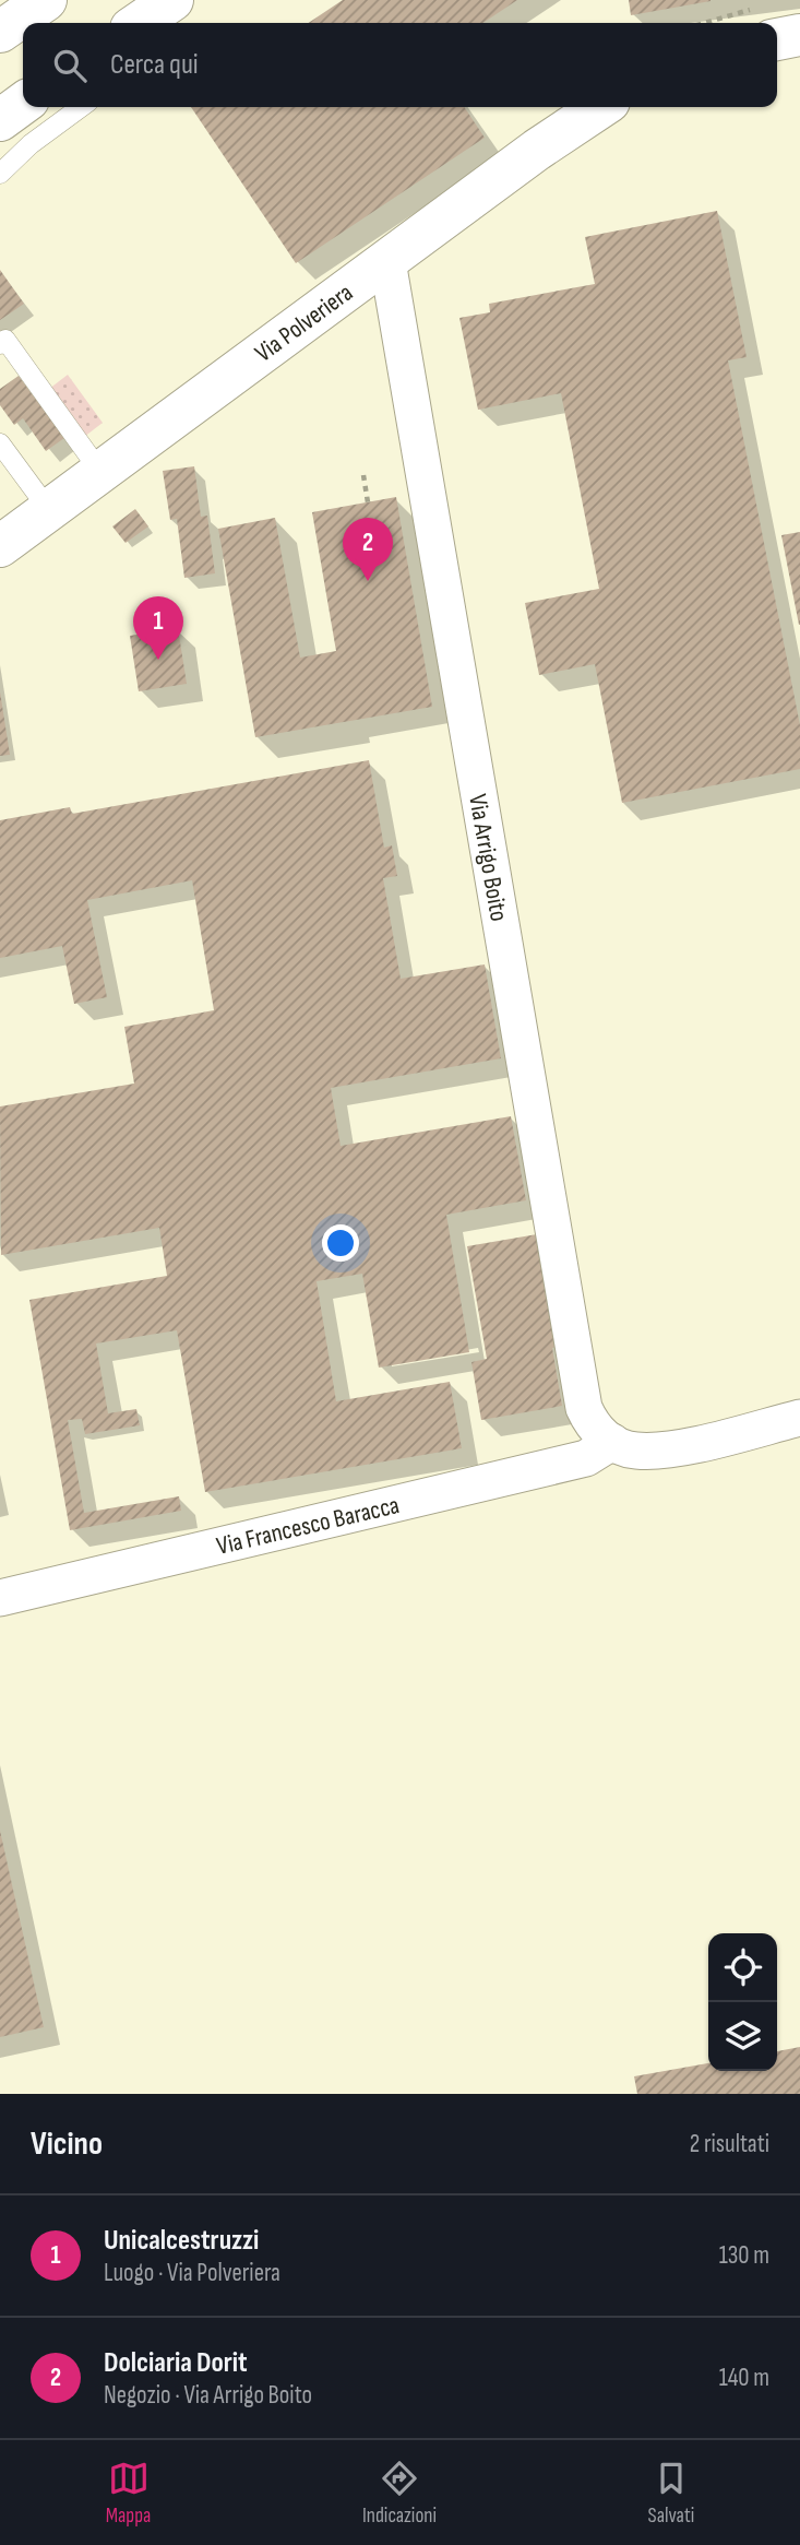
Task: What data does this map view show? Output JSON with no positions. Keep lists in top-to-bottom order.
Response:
{
  "streets": {
    "main road": ["Via Polveriera"],
    "street": ["Via Arrigo Boito", "Via Francesco Baracca"]
  },
  "crossings": [
    ["Via Polveriera", "Via Arrigo Boito"],
    ["Via Arrigo Boito", "Via Francesco Baracca"]
  ],
  "page": {
    "search": "Cerca qui",
    "pins": ["2", "1"],
    "heading": ["Vicino", "2 risultati"],
    "list": [
      {
        "mark": "1",
        "name": "Unicalcestruzzi",
        "note": "Luogo · Via Polveriera",
        "value": "130 m"
      },
      {
        "mark": "2",
        "name": "Dolciaria Dorit",
        "note": "Negozio · Via Arrigo Boito",
        "value": "140 m"
      }
    ],
    "nav": ["Mappa", "Indicazioni", "Salvati"]
  }
}
